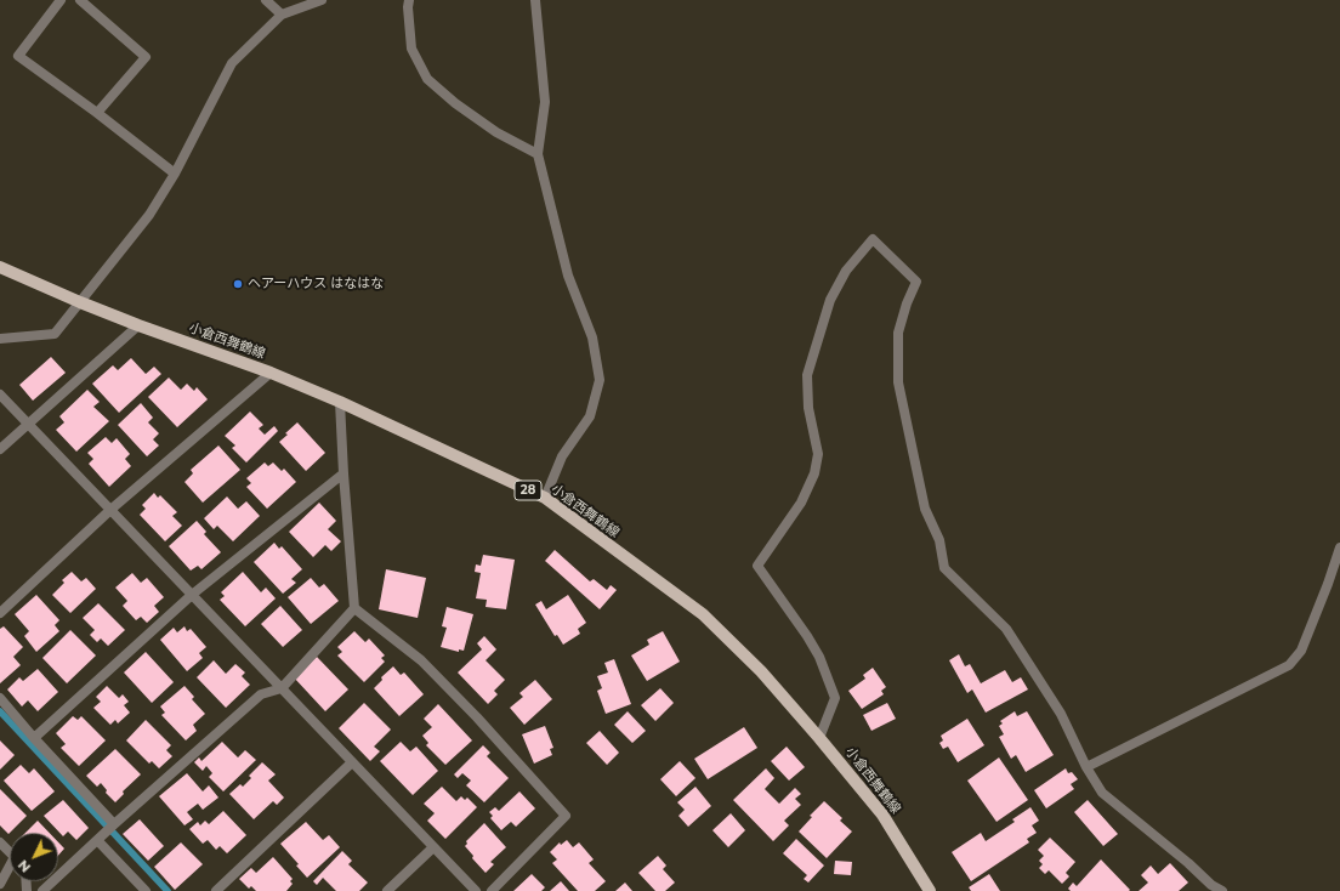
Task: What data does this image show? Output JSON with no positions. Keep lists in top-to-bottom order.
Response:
{
  "streets": {
    "main road": ["小倉西舞鶴線", "28"]
  },
  "places": ["ヘアーハウス はなはな"],
  "north": "bottom left"
}
